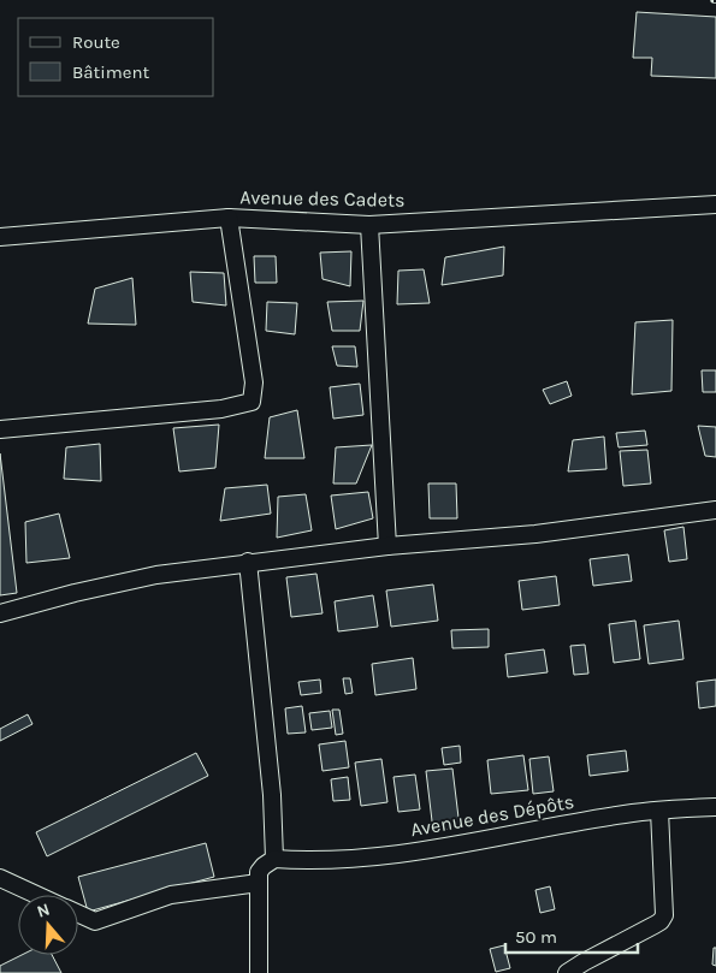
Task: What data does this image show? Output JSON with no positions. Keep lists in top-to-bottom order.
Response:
{
  "streets": {
    "street": ["Avenue des Cadets", "Avenue des Dépôts"]
  },
  "legend": ["Route", "Bâtiment"],
  "scale_bar": "50 m",
  "north": "top"
}
